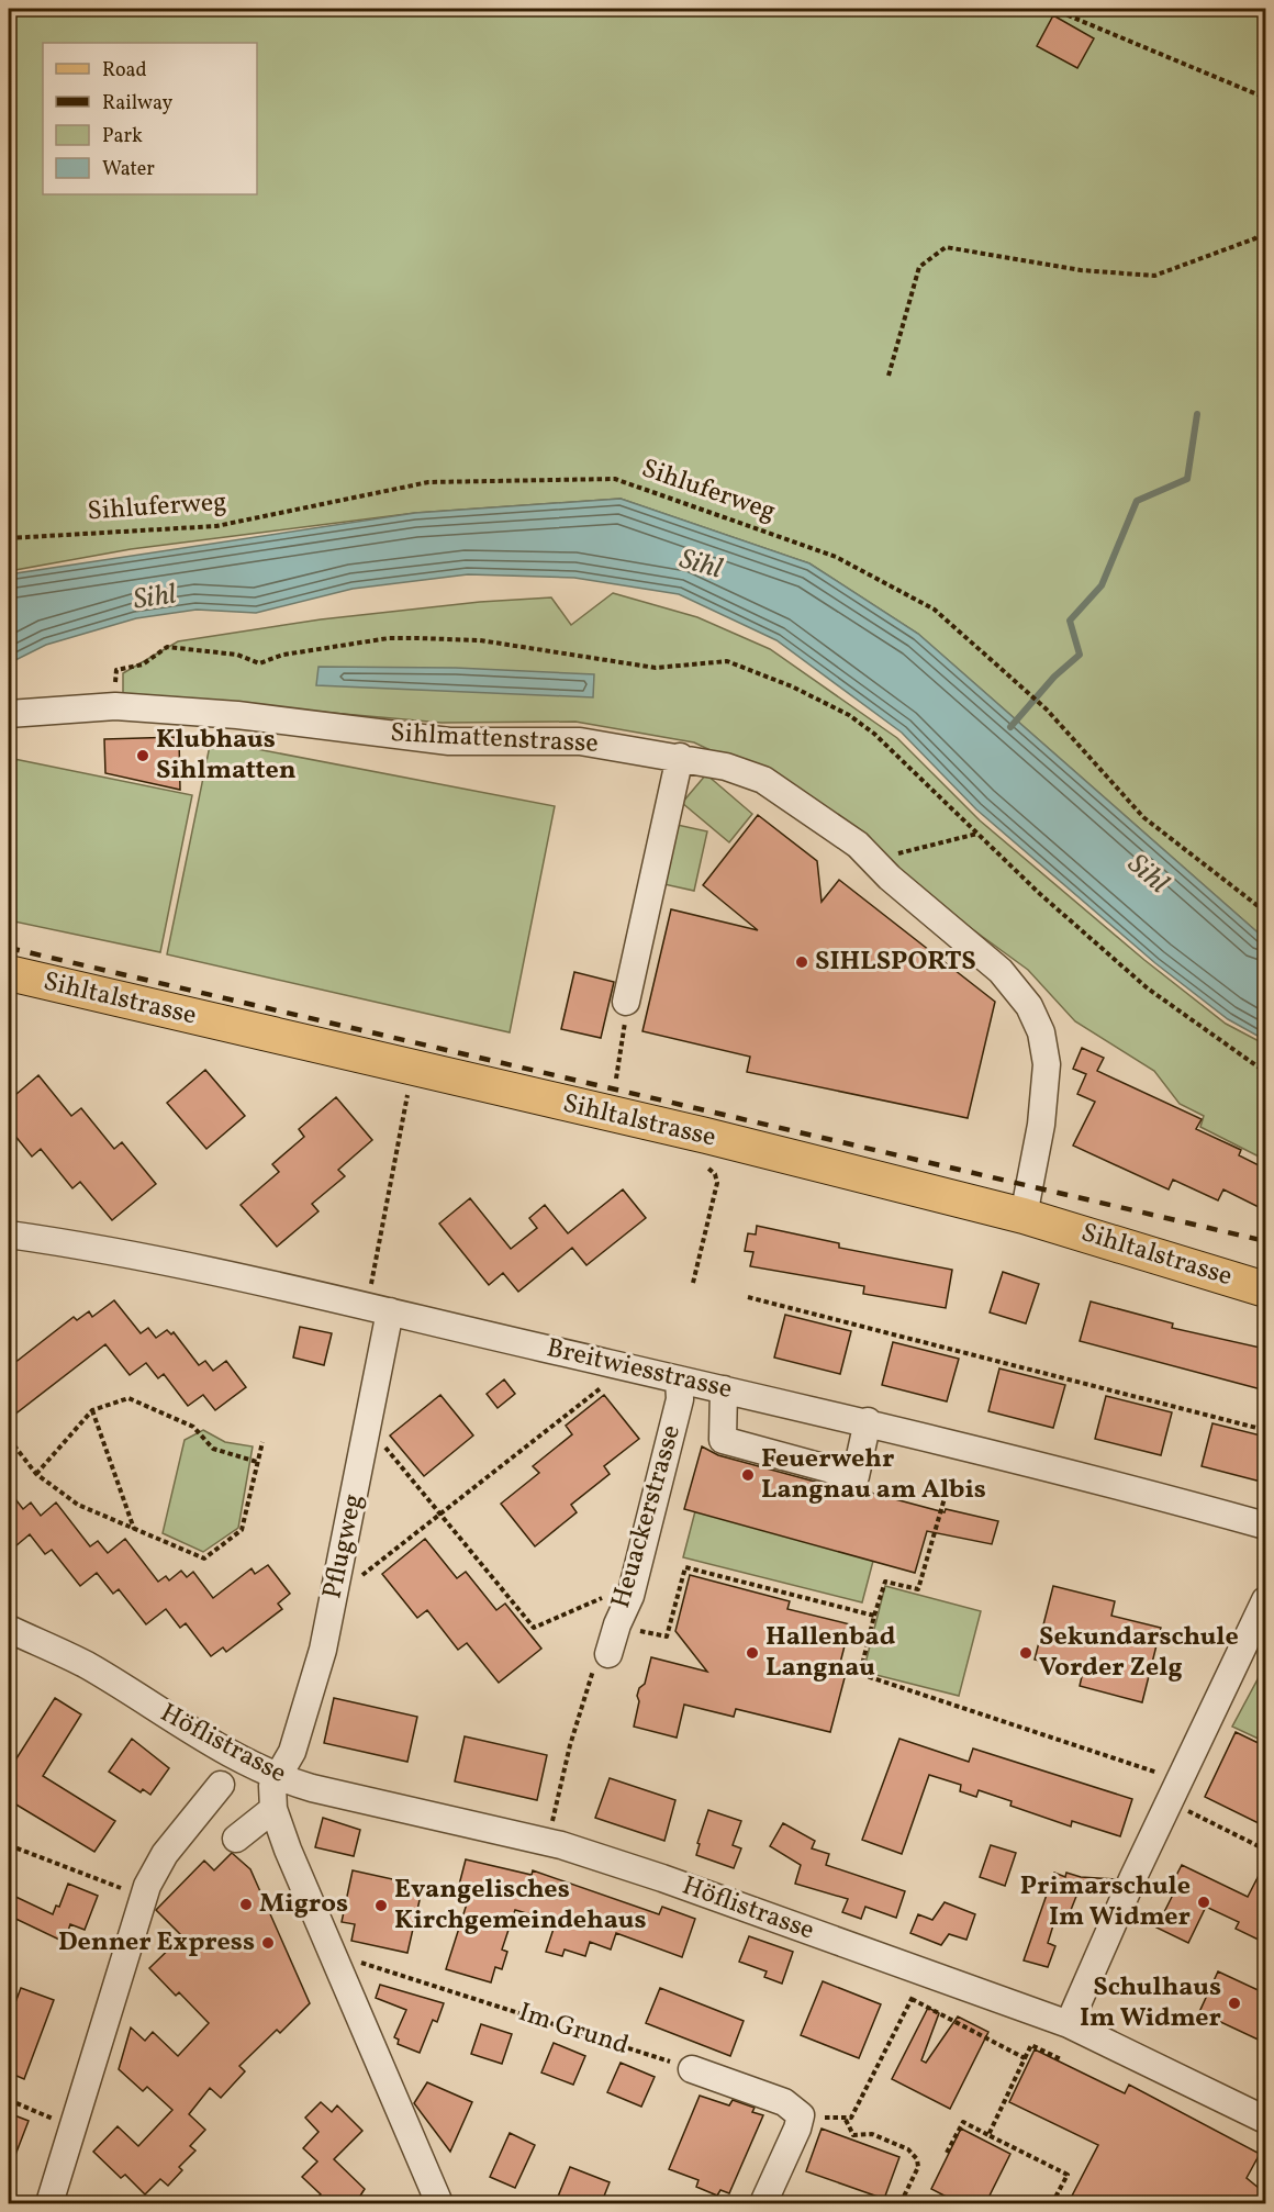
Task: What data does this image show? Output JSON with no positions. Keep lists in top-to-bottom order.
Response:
{
  "streets": {
    "main road": ["Sihltalstrasse"],
    "street": [
      "Sihlmattenstrasse",
      "Breitwiesstrasse",
      "Heuackerstrasse",
      "Pflugweg",
      "Höflistrasse"
    ],
    "path": ["Sihluferweg", "Im Grund"]
  },
  "crossings": [
    ["Sihlmattenstrasse", "Sihltalstrasse"],
    ["Breitwiesstrasse", "Heuackerstrasse"],
    ["Breitwiesstrasse", "Pflugweg"],
    ["Pflugweg", "Höflistrasse"]
  ],
  "water": ["Sihl"],
  "places": [
    "Klubhaus Sihlmatten",
    "SIHLSPORTS",
    "Feuerwehr Langnau am Albis",
    "Hallenbad Langnau",
    "Sekundarschule Vorder Zelg",
    "Primarschule Im Widmer",
    "Migros",
    "Evangelisches Kirchgemeindehaus",
    "Denner Express",
    "Schulhaus Im Widmer"
  ],
  "legend": [
    "Road",
    "Railway",
    "Park",
    "Water"
  ]
}
